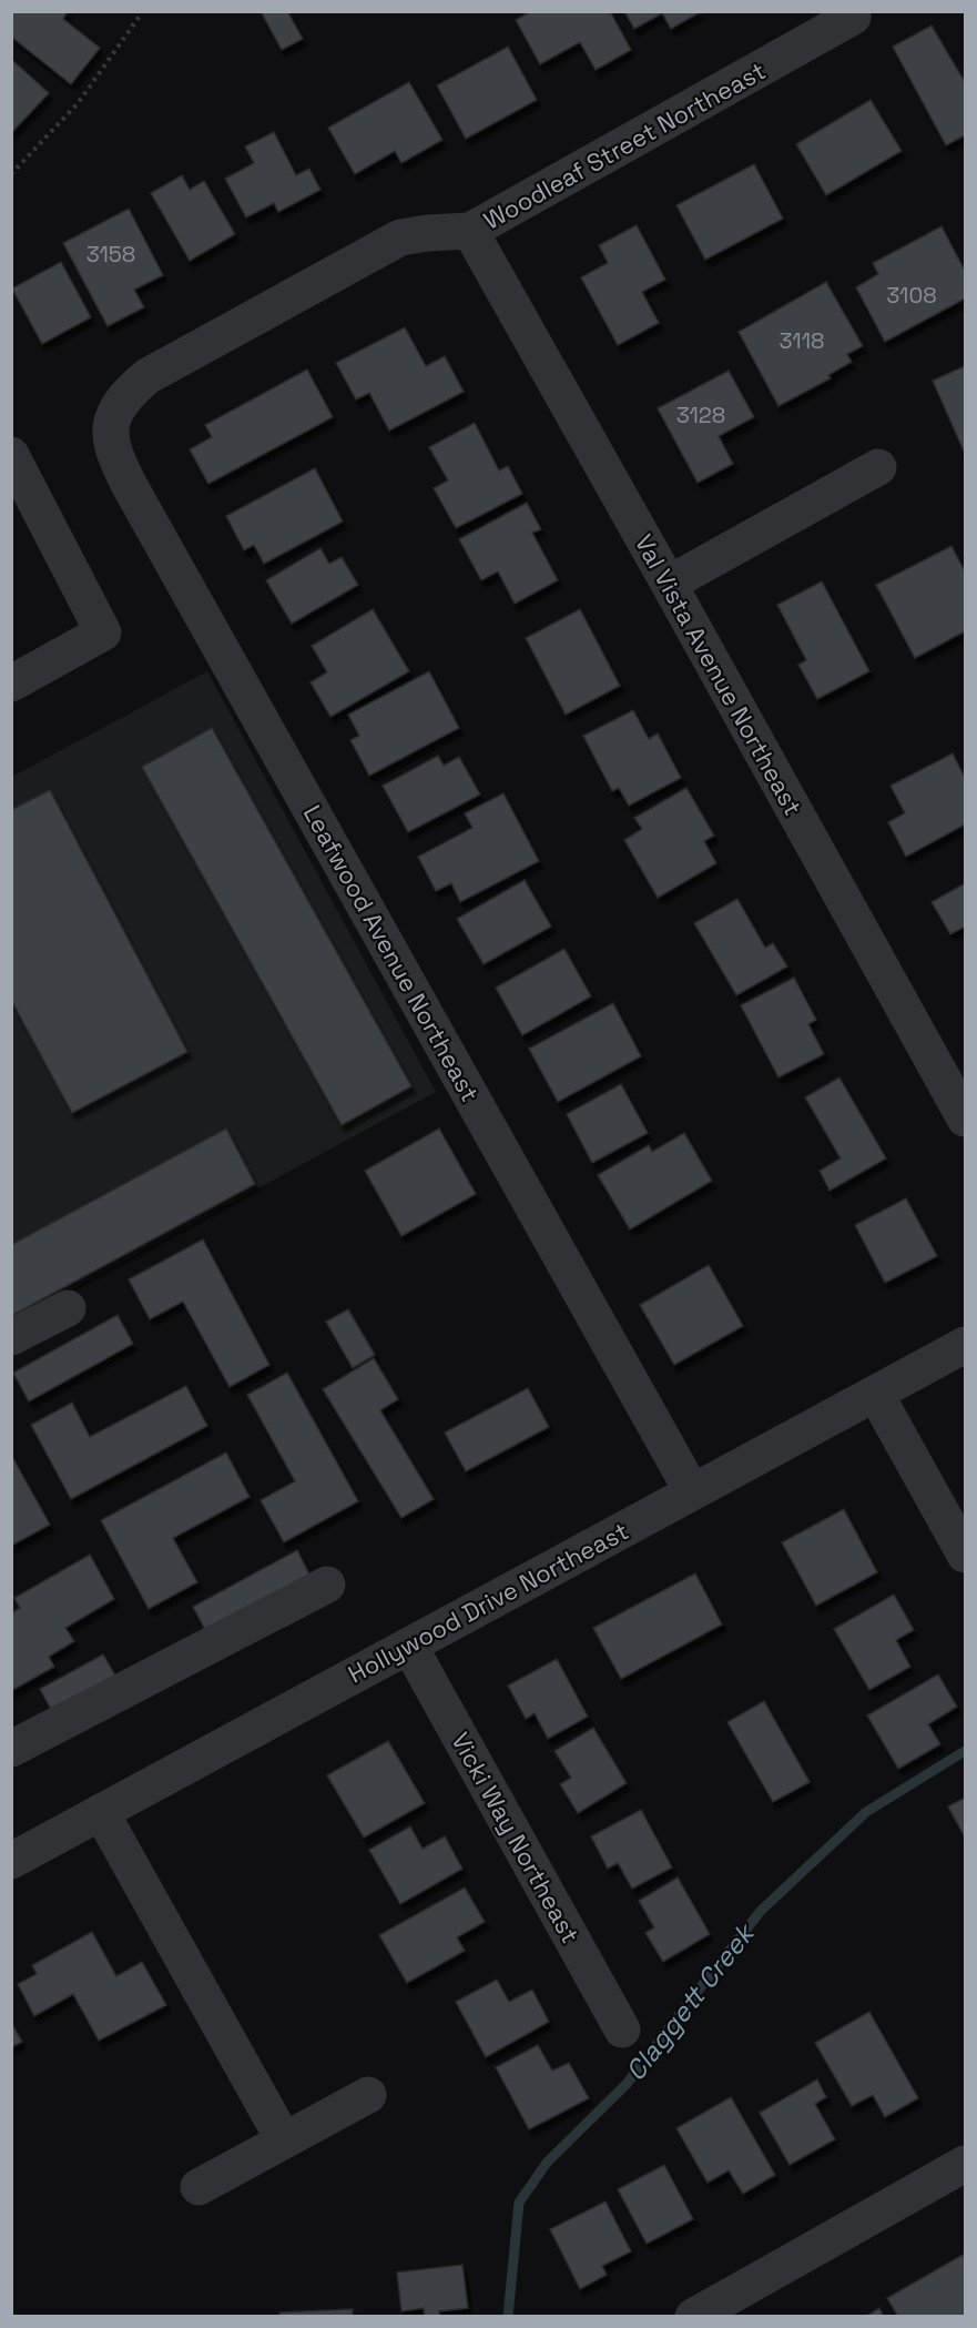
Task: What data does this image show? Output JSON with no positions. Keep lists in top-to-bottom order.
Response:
{
  "streets": {
    "street": [
      "Woodleaf Street Northeast",
      "Val Vista Avenue Northeast",
      "Leafwood Avenue Northeast",
      "Hollywood Drive Northeast",
      "Vicki Way Northeast"
    ]
  },
  "crossings": [
    ["Woodleaf Street Northeast", "Val Vista Avenue Northeast"],
    ["Woodleaf Street Northeast", "Leafwood Avenue Northeast"],
    ["Leafwood Avenue Northeast", "Hollywood Drive Northeast"],
    ["Hollywood Drive Northeast", "Vicki Way Northeast"]
  ],
  "water": ["Claggett Creek"],
  "house_numbers": [
    "3158",
    "3108",
    "3118",
    "3128"
  ]
}
